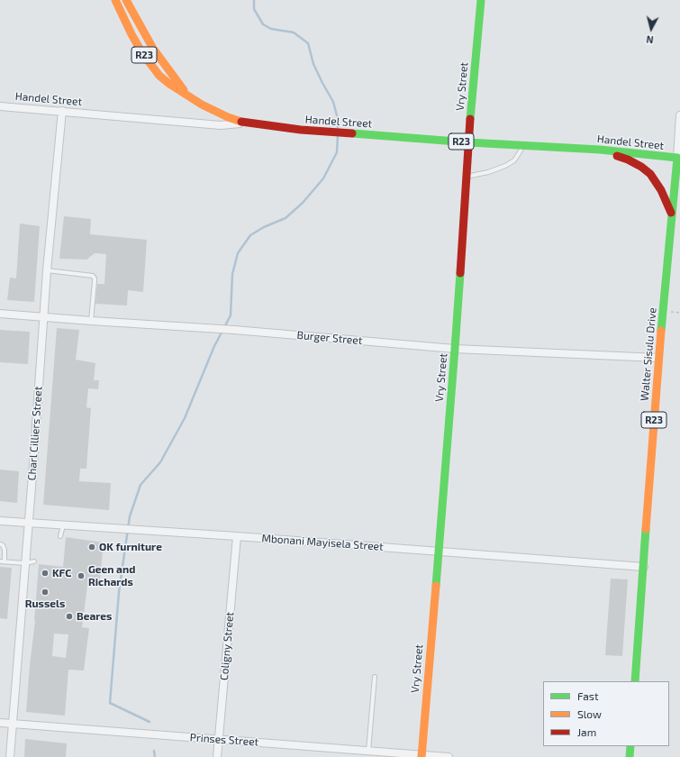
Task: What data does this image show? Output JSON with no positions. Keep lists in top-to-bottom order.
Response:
{
  "streets": {
    "main road": [
      "R23",
      "Vry Street",
      "Handel Street",
      "Walter Sisulu Drive"
    ],
    "street": [
      "Burger Street",
      "Charl Cilliers Street",
      "Mbonani Mayisela Street",
      "Coligny Street",
      "Prinses Street"
    ]
  },
  "crossings": [
    ["R23", "Handel Street"],
    ["Vry Street", "Handel Street"],
    ["Vry Street", "Burger Street"],
    ["Vry Street", "Mbonani Mayisela Street"],
    ["Vry Street", "Prinses Street"],
    ["Handel Street", "Walter Sisulu Drive"],
    ["Handel Street", "Charl Cilliers Street"],
    ["Burger Street", "Walter Sisulu Drive"],
    ["Burger Street", "Charl Cilliers Street"],
    ["Walter Sisulu Drive", "Mbonani Mayisela Street"],
    ["Charl Cilliers Street", "Mbonani Mayisela Street"],
    ["Charl Cilliers Street", "Prinses Street"],
    ["Mbonani Mayisela Street", "Coligny Street"],
    ["Coligny Street", "Prinses Street"]
  ],
  "places": [
    "OK furniture",
    "KFC",
    "Geen and Richards",
    "Russels",
    "Beares"
  ],
  "legend": ["Fast", "Slow", "Jam"],
  "north": "bottom"
}
